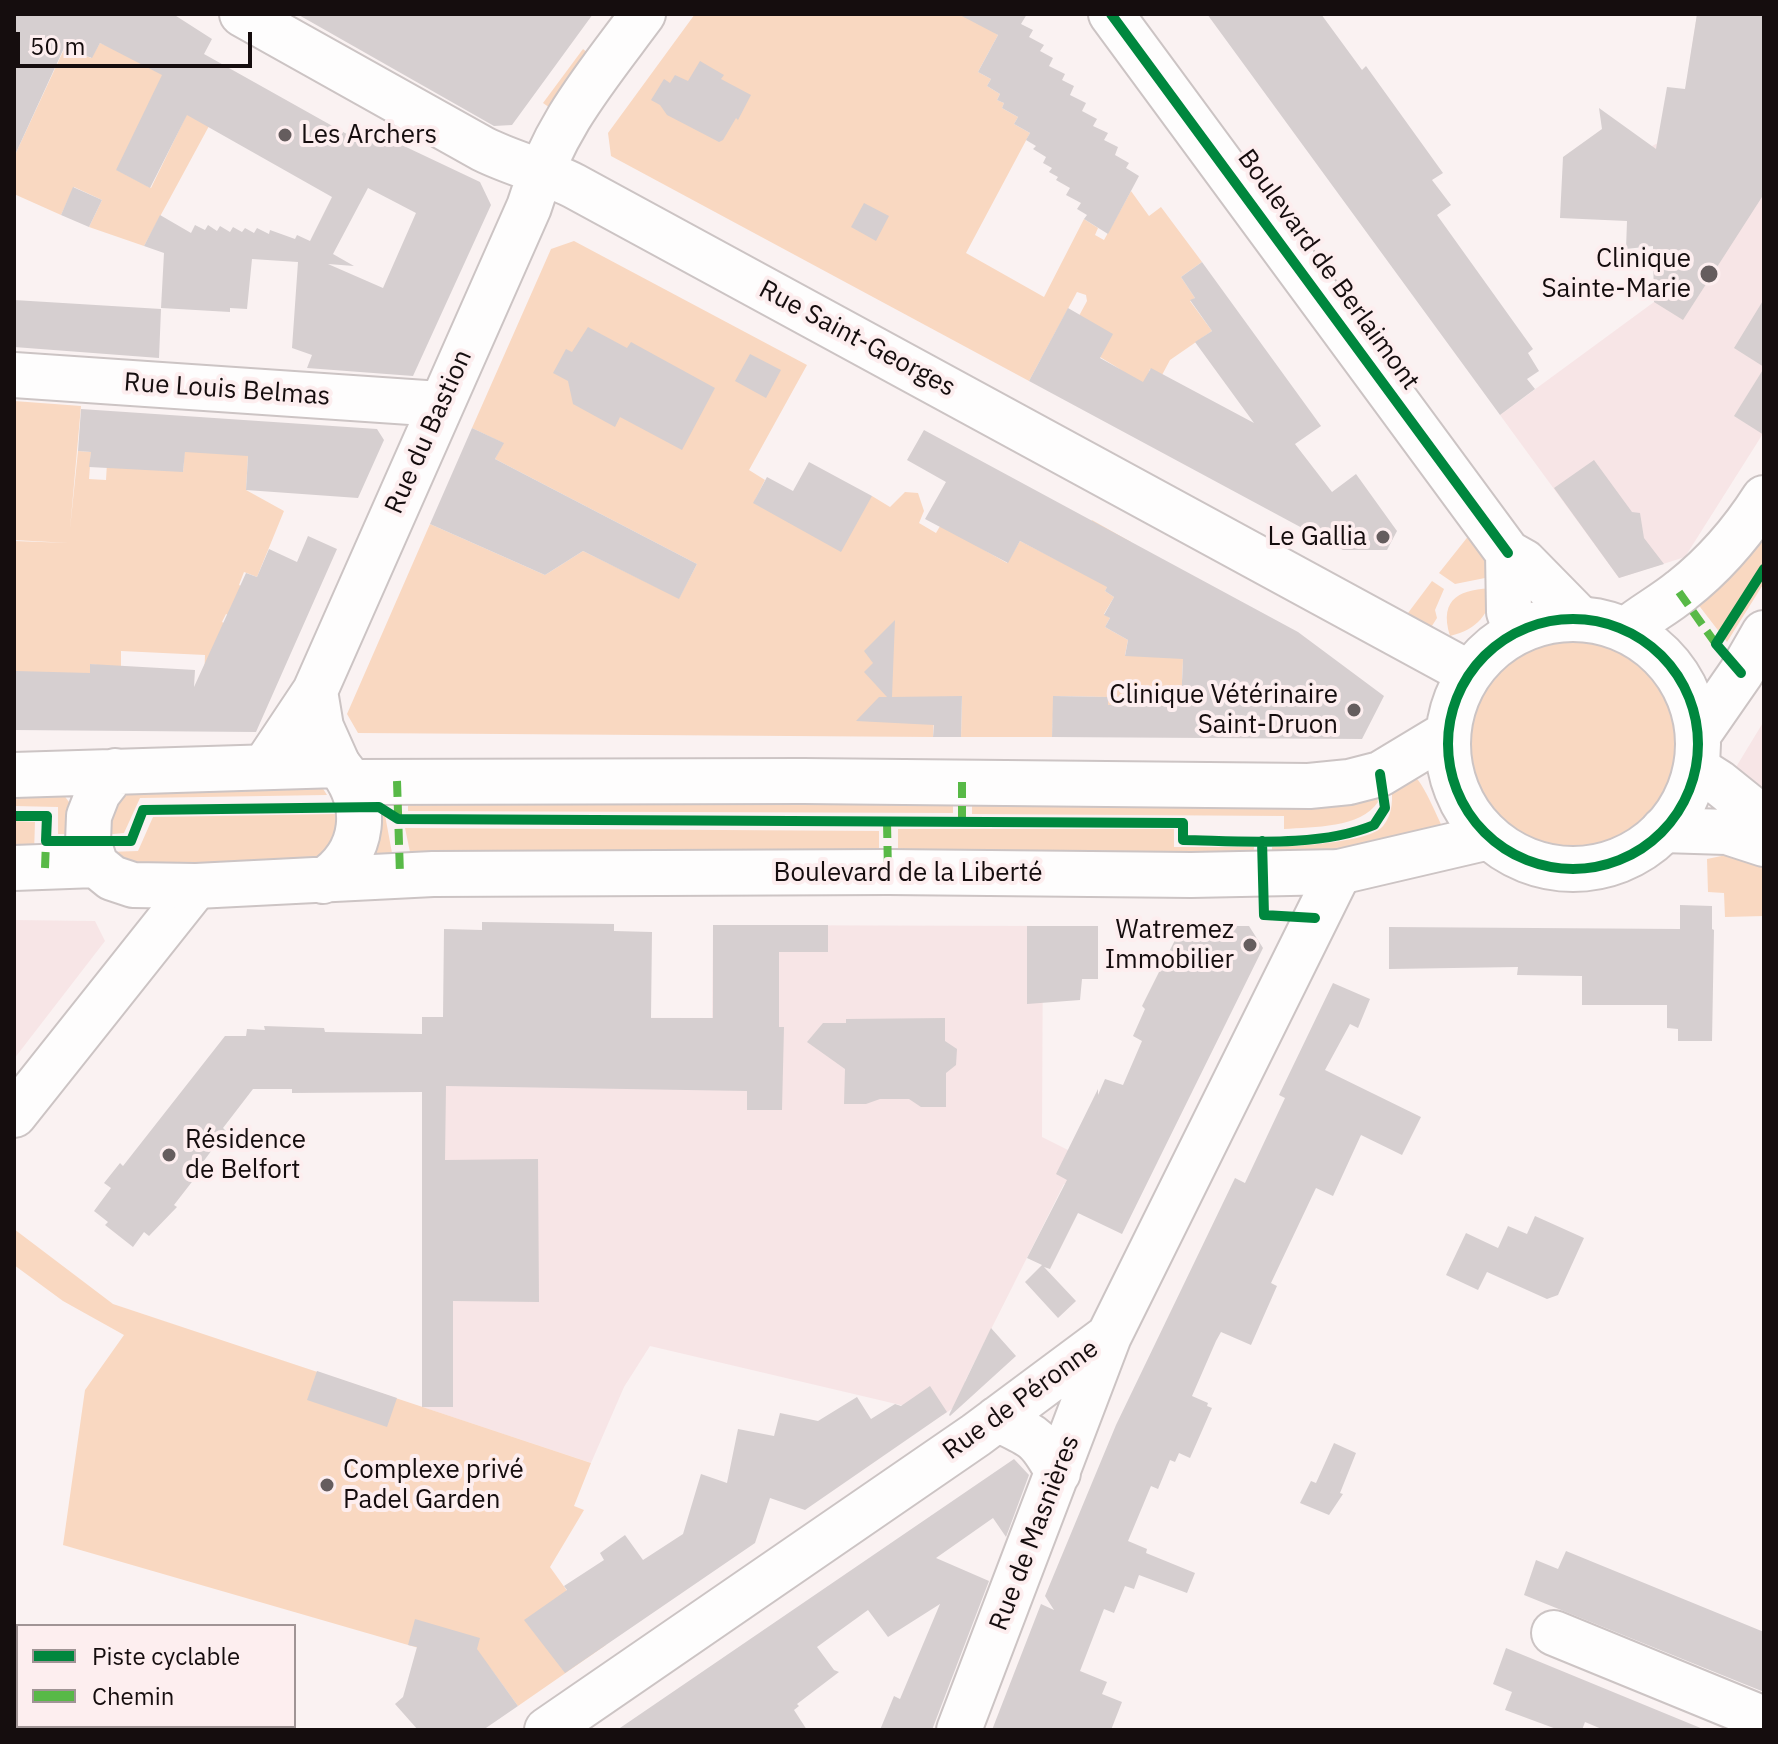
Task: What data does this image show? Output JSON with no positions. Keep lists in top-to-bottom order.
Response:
{
  "streets": {
    "street": [
      "Boulevard de Berlaimont",
      "Rue Saint-Georges",
      "Rue Louis Belmas",
      "Rue du Bastion",
      "Boulevard de la Liberté",
      "Rue de Péronne",
      "Rue de Masnières"
    ]
  },
  "crossings": [
    ["Boulevard de Berlaimont", "Rue Saint-Georges"],
    ["Boulevard de Berlaimont", "Boulevard de la Liberté"],
    ["Rue Saint-Georges", "Rue du Bastion"],
    ["Rue Saint-Georges", "Boulevard de la Liberté"],
    ["Rue Louis Belmas", "Rue du Bastion"],
    ["Boulevard de la Liberté", "Rue de Péronne"],
    ["Rue de Péronne", "Rue de Masnières"]
  ],
  "places": [
    "Les Archers",
    "Clinique Sainte-Marie",
    "Le Gallia",
    "Clinique Vétérinaire Saint-Druon",
    "Watremez Immobilier",
    "Résidence de Belfort",
    "Complexe privé Padel Garden"
  ],
  "legend": ["Piste cyclable", "Chemin"],
  "scale_bar": "50 m"
}
